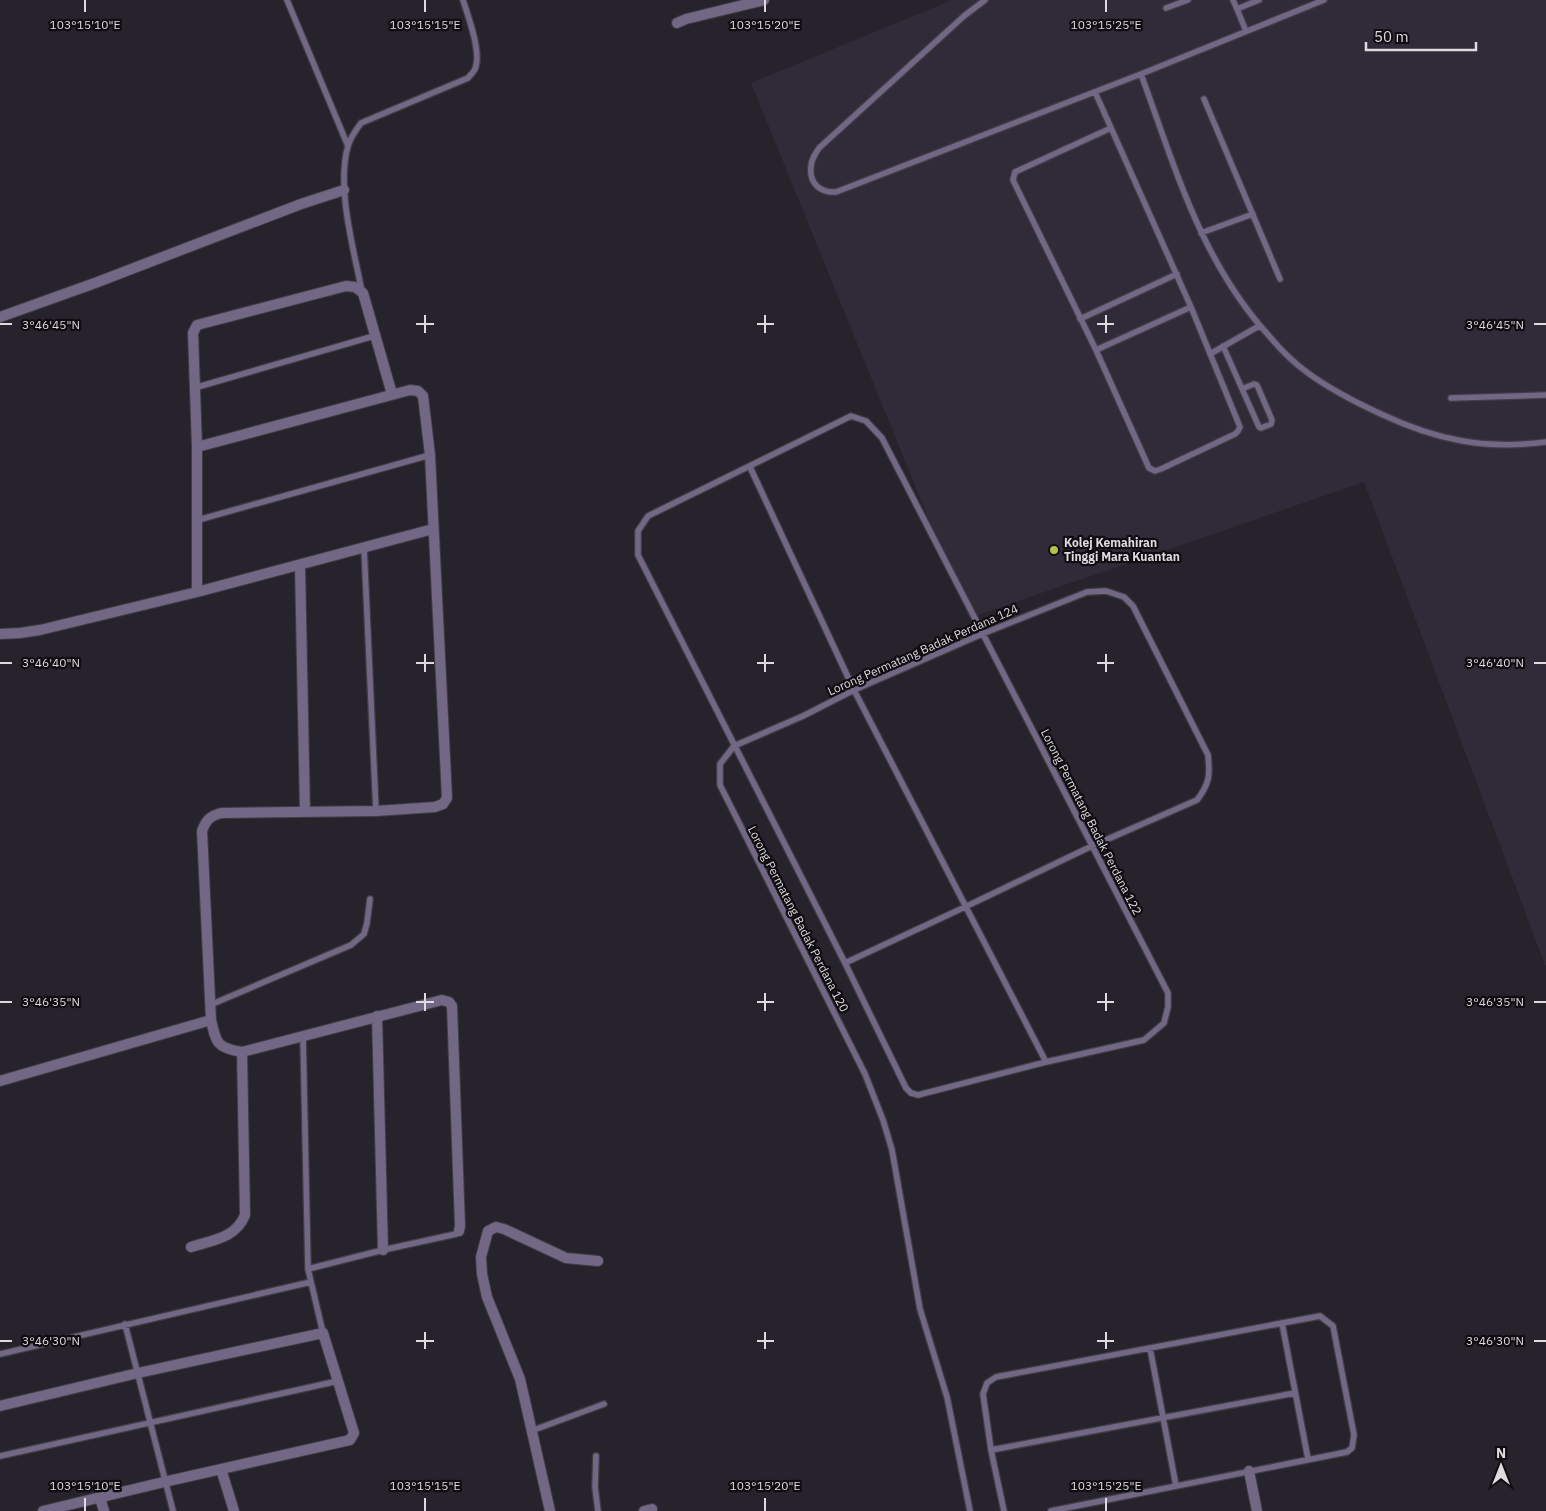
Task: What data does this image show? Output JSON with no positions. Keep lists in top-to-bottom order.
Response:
{
  "streets": {
    "lane": ["Lorong Permatang Badak Perdana 124", "Lorong Permatang Badak Perdana 122", "Lorong Permatang Badak Perdana 120"]
  },
  "crossings": [
    ["Lorong Permatang Badak Perdana 124", "Lorong Permatang Badak Perdana 122"],
    ["Lorong Permatang Badak Perdana 124", "Lorong Permatang Badak Perdana 120"],
    ["Lorong Permatang Badak Perdana 122", "Lorong Permatang Badak Perdana 120"]
  ],
  "places": ["Kolej Kemahiran Tinggi Mara Kuantan"],
  "scale_bar": "50 m",
  "north": "top",
  "coordinates": [
    "103°15'10\"E",
    "103°15'15\"E",
    "103°15'20\"E",
    "103°15'25\"E",
    "3°46'45\"N",
    "3°46'40\"N",
    "3°46'35\"N",
    "3°46'30\"N"
  ]
}
